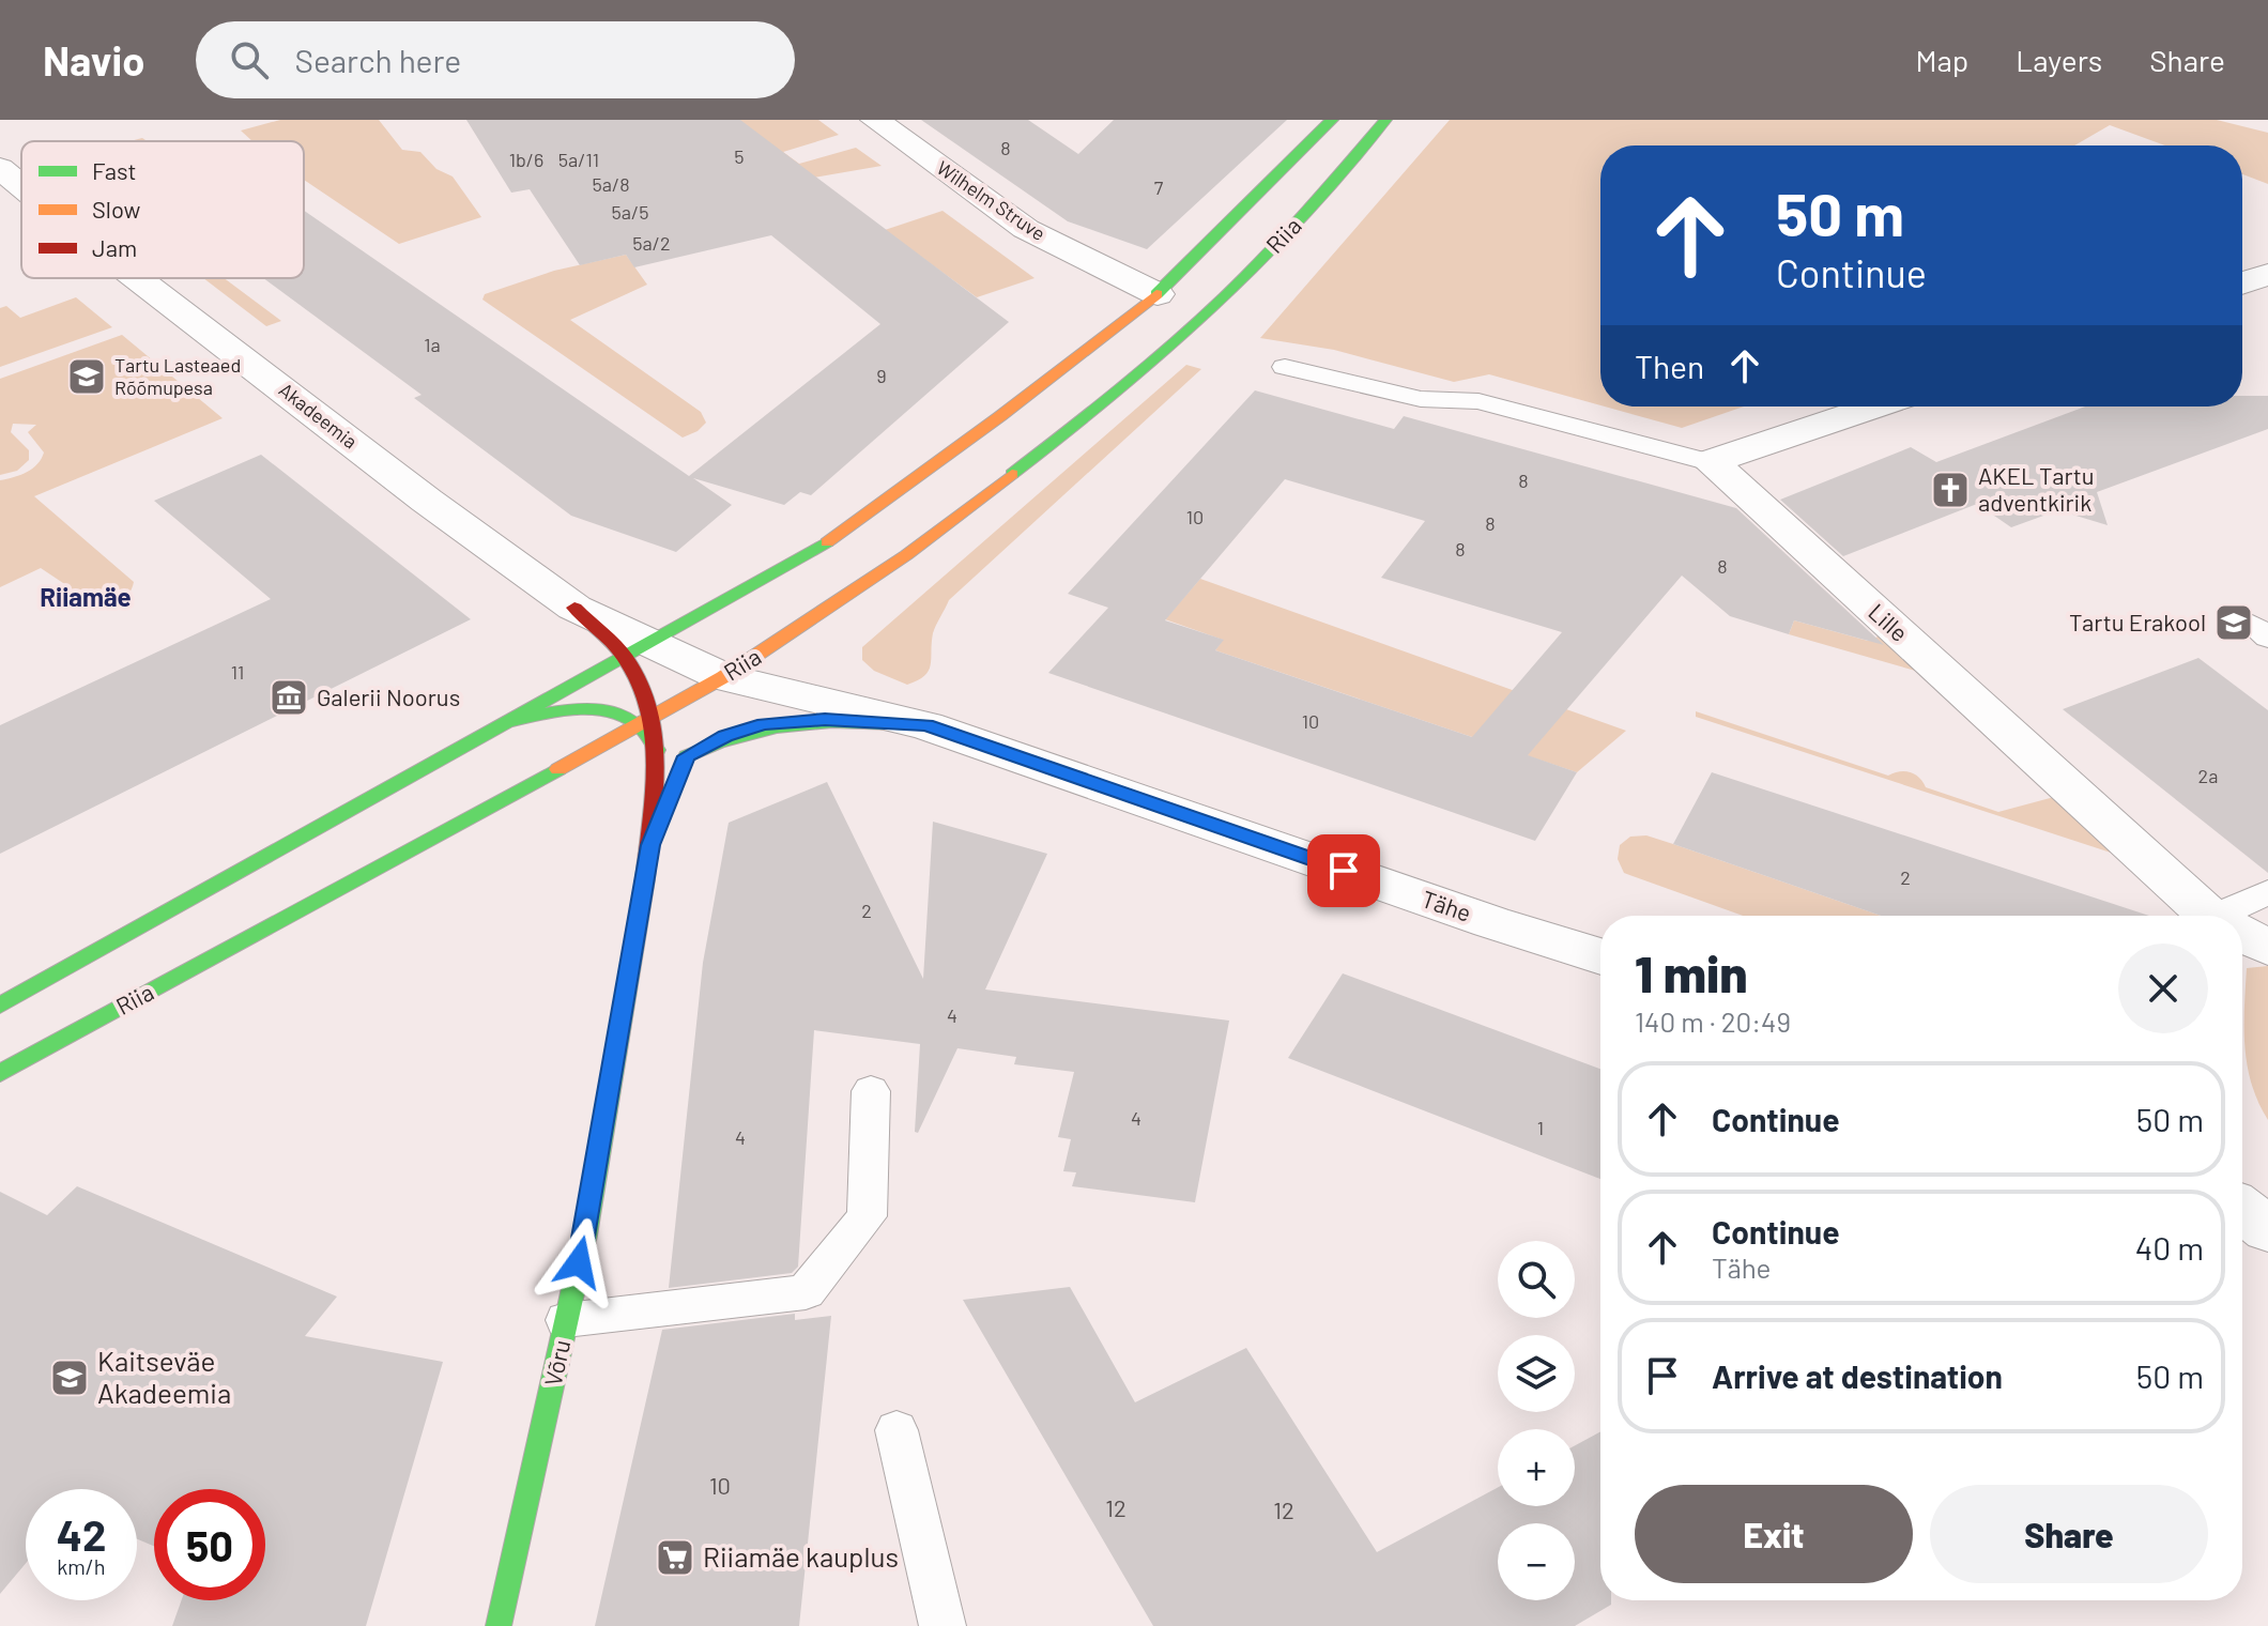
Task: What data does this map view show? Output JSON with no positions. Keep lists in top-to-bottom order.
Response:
{
  "streets": {
    "main road": ["Riia", "Võru"],
    "street": [
      "Wilhelm Struve",
      "Akadeemia",
      "Lille",
      "Tähe"
    ]
  },
  "crossings": [
    ["Wilhelm Struve", "Riia"],
    ["Riia", "Akadeemia"],
    ["Riia", "Tähe"],
    ["Akadeemia", "Tähe"]
  ],
  "districts": ["Riiamäe"],
  "places": {
    "school or university": ["Tartu Lasteaed Rõõmupesa", "Tartu Erakool", "Kaitseväe Akadeemia"],
    "church": ["AKEL Tartu adventkirik"],
    "museum": ["Galerii Noorus"],
    "supermarket": ["Riiamäe kauplus"]
  },
  "house_numbers": [
    "8",
    "5",
    "1b/6",
    "5a/11",
    "5a/8",
    "7",
    "5a/5",
    "5a/2",
    "1a",
    "9",
    "8",
    "10",
    "8",
    "8",
    "8",
    "11",
    "10",
    "2a",
    "2",
    "2",
    "4",
    "4",
    "1",
    "4",
    "10",
    "12",
    "12"
  ],
  "legend": ["Fast", "Slow", "Jam"],
  "page": {
    "header": "Navio",
    "search": "Search here",
    "nav": ["Map", "Layers", "Share"],
    "turn": ["50 m", "Continue"],
    "then": "Then",
    "heading": ["1 min", "140 m · 20:49"],
    "list": [
      {
        "name": "Continue",
        "value": "50 m"
      },
      {
        "name": "Continue",
        "note": "Tähe",
        "value": "40 m"
      },
      {
        "name": "Arrive at destination",
        "value": "50 m"
      }
    ],
    "map_buttons": ["+", "−"],
    "buttons": ["Exit", "Share"],
    "speed": "42 km/h",
    "limit": "50"
  }
}
